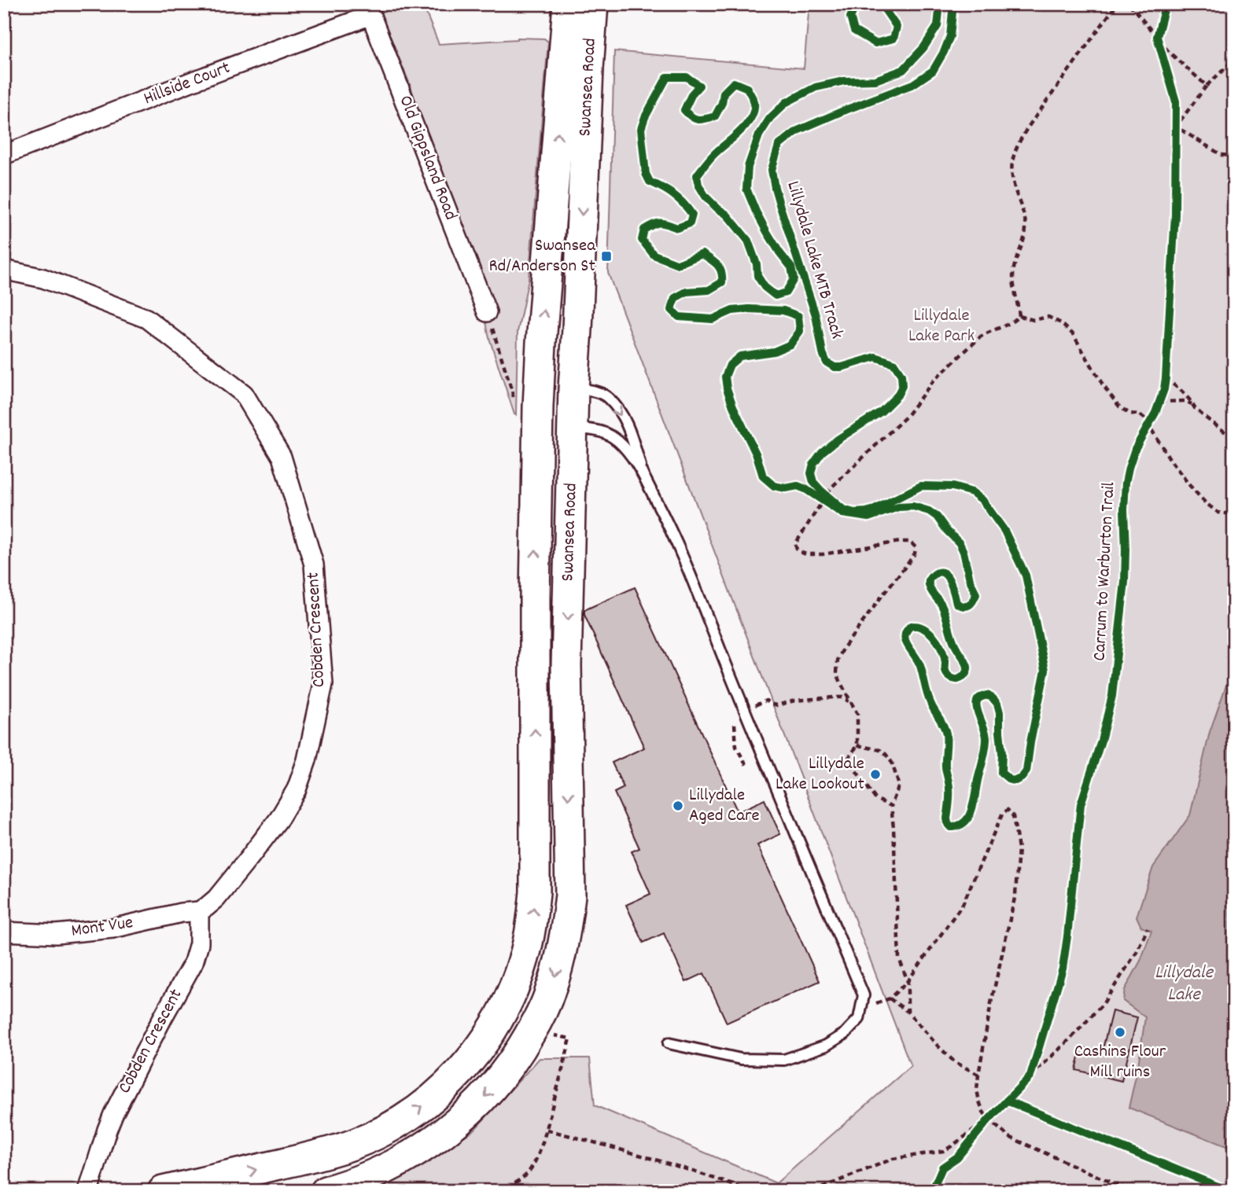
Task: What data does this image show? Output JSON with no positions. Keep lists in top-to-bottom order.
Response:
{
  "streets": {
    "main road": ["Swansea Road"],
    "street": [
      "Hillside Court",
      "Old Gippsland Road",
      "Cobden Crescent",
      "Mont Vue"
    ],
    "cycle path": ["Lillydale Lake MTB Track", "Carrum to Warburton Trail"]
  },
  "crossings": [
    ["Hillside Court", "Old Gippsland Road"],
    ["Cobden Crescent", "Mont Vue"]
  ],
  "water": ["Lillydale Lake"],
  "parks": ["Lillydale Lake Park"],
  "places": {
    "transit": ["Swansea Rd/Anderson St"],
    "other": ["Lillydale Lake Lookout", "Lillydale Aged Care", "Cashins Flour Mill ruins"]
  }
}
